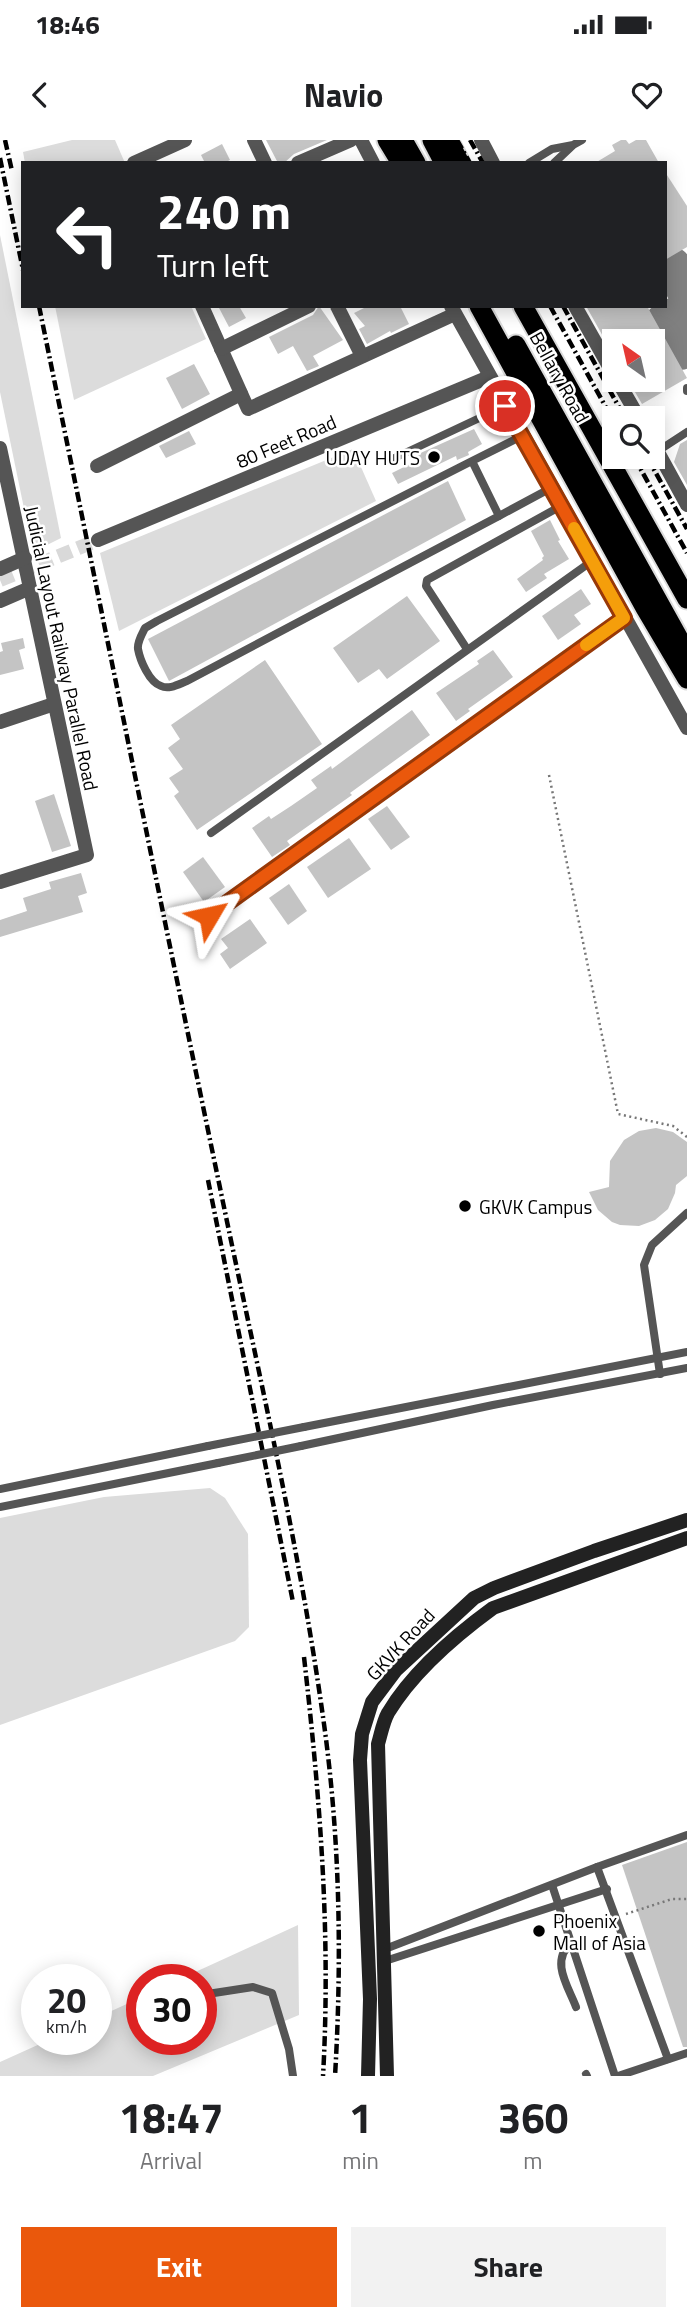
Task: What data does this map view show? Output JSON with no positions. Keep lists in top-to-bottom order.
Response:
{
  "streets": {
    "highway": ["Bellary Road"],
    "main road": ["GKVK Road"],
    "street": ["80 Feet Road", "Judicial Layout Railway Parallel Road"]
  },
  "places": ["UDAY HUTS", "GKVK Campus", "Phoenix Mall of Asia"],
  "north": "top left",
  "page": {
    "status": "18:46",
    "header": "Navio",
    "turn": ["240 m", "Turn left"],
    "speed": "20 km/h",
    "limit": "30",
    "eta": [
      "18:47",
      "Arrival",
      "1",
      "min",
      "360",
      "m"
    ],
    "buttons": ["Exit", "Share"]
  }
}
